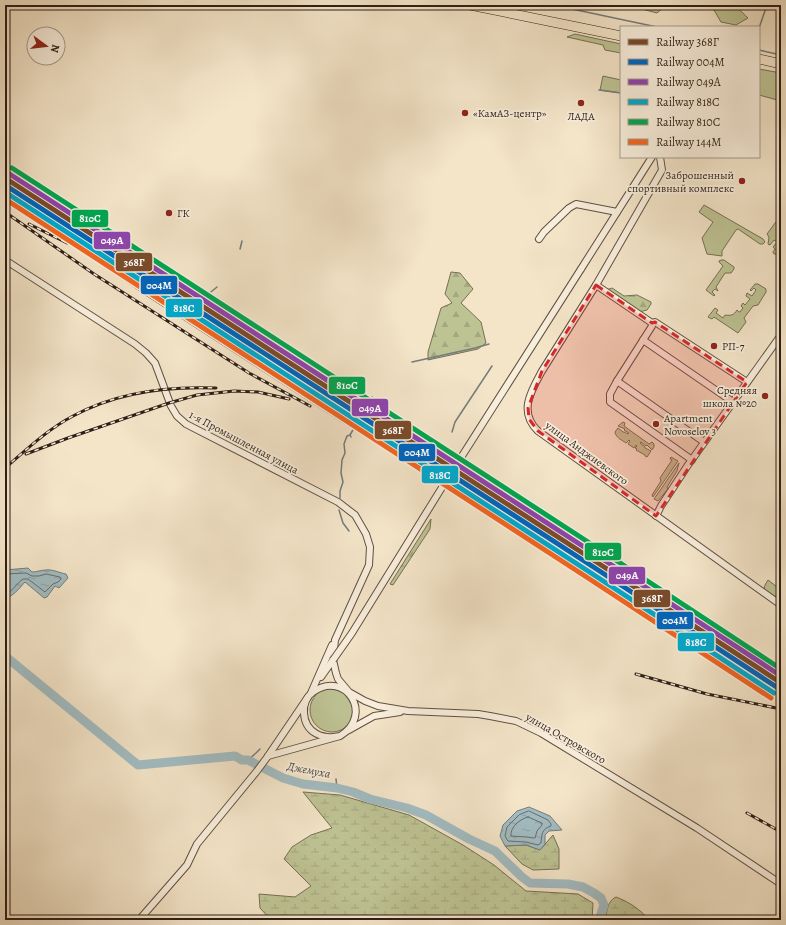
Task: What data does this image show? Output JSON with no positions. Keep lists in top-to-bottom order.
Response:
{
  "streets": {
    "street": ["1-я Промышленная улица", "улица Анджиевского", "улица Островского"]
  },
  "crossings": [
    ["1-я Промышленная улица", "улица Островского"]
  ],
  "water": ["Джемуха"],
  "places": [
    "ЛАДА",
    "«КамАЗ-центр»",
    "Заброшенный спортивный комплекс",
    "ГК",
    "РП-7",
    "Средняя школа №20",
    "Apartment Novoselov 3"
  ],
  "lines": [
    "rail line 810С",
    "rail line 049А",
    "rail line 368Г",
    "rail line 004М",
    "rail line 818С",
    "rail line 144М"
  ],
  "legend": [
    "Railway 368Г",
    "Railway 004М",
    "Railway 049А",
    "Railway 818С",
    "Railway 810С",
    "Railway 144М"
  ],
  "north": "right"
}
